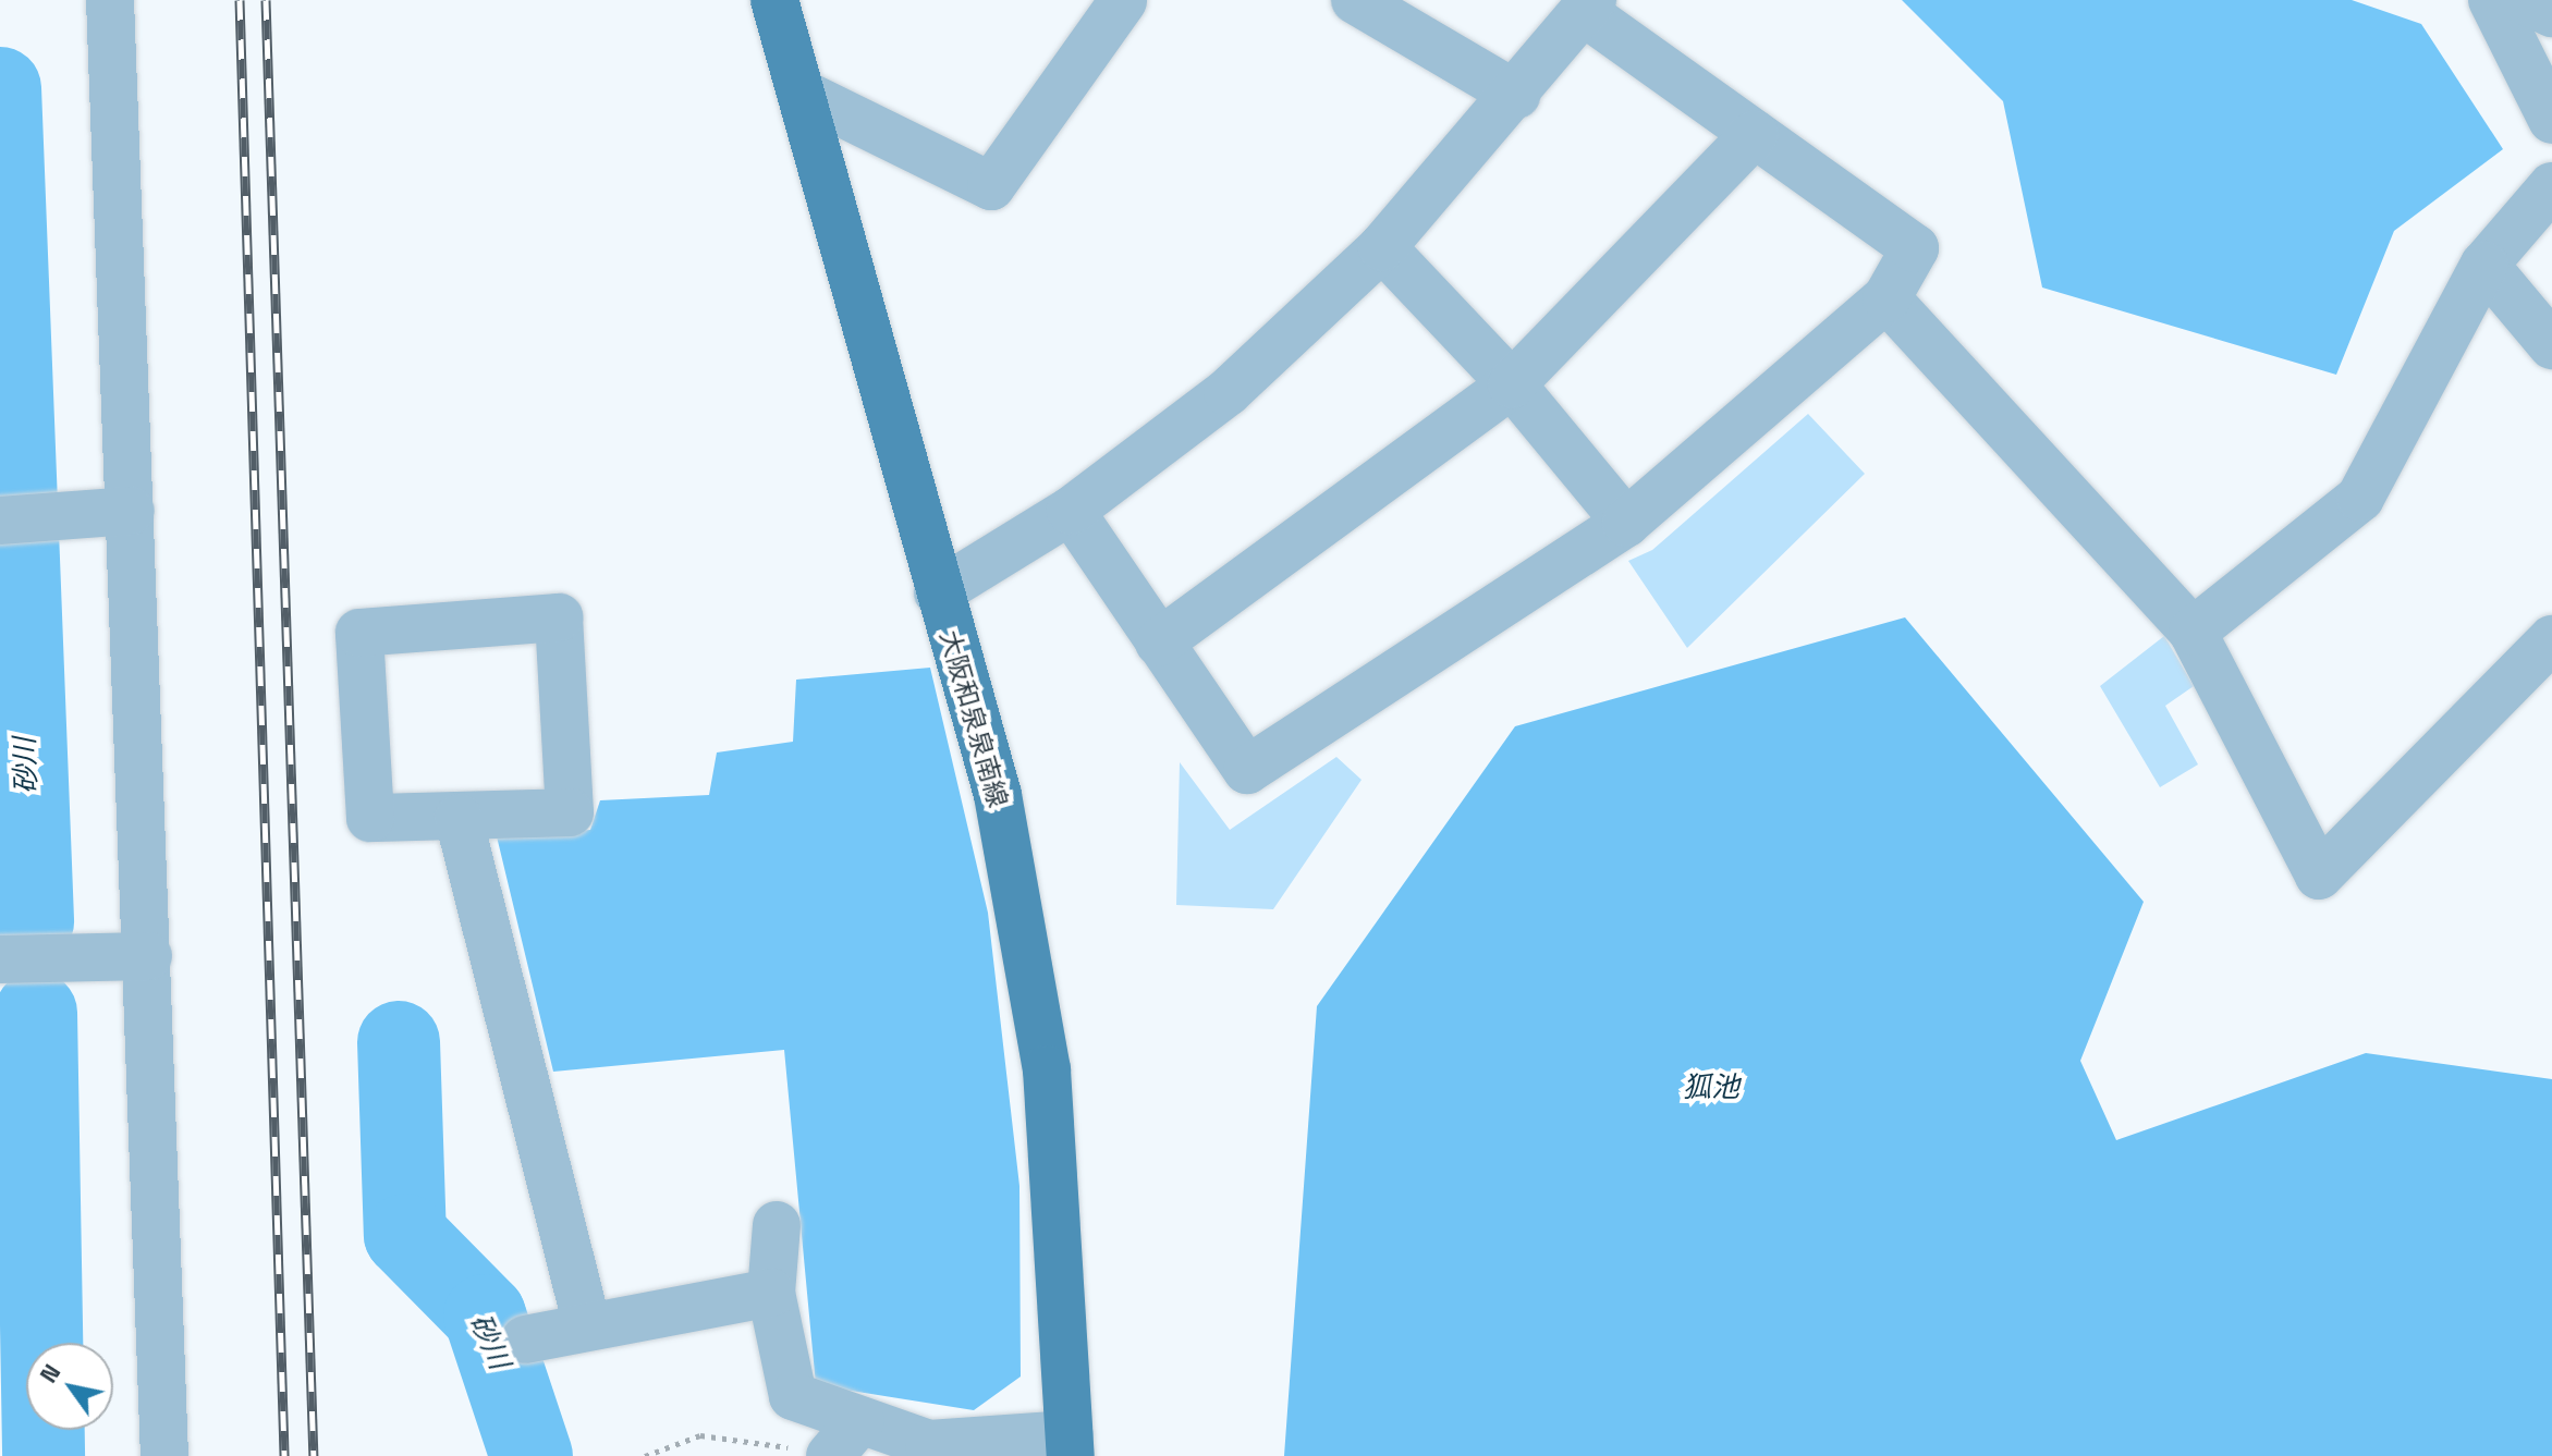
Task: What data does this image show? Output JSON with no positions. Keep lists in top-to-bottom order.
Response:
{
  "streets": {
    "main road": ["大阪和泉泉南線"]
  },
  "water": ["砂川", "狐池"],
  "north": "top left"
}
